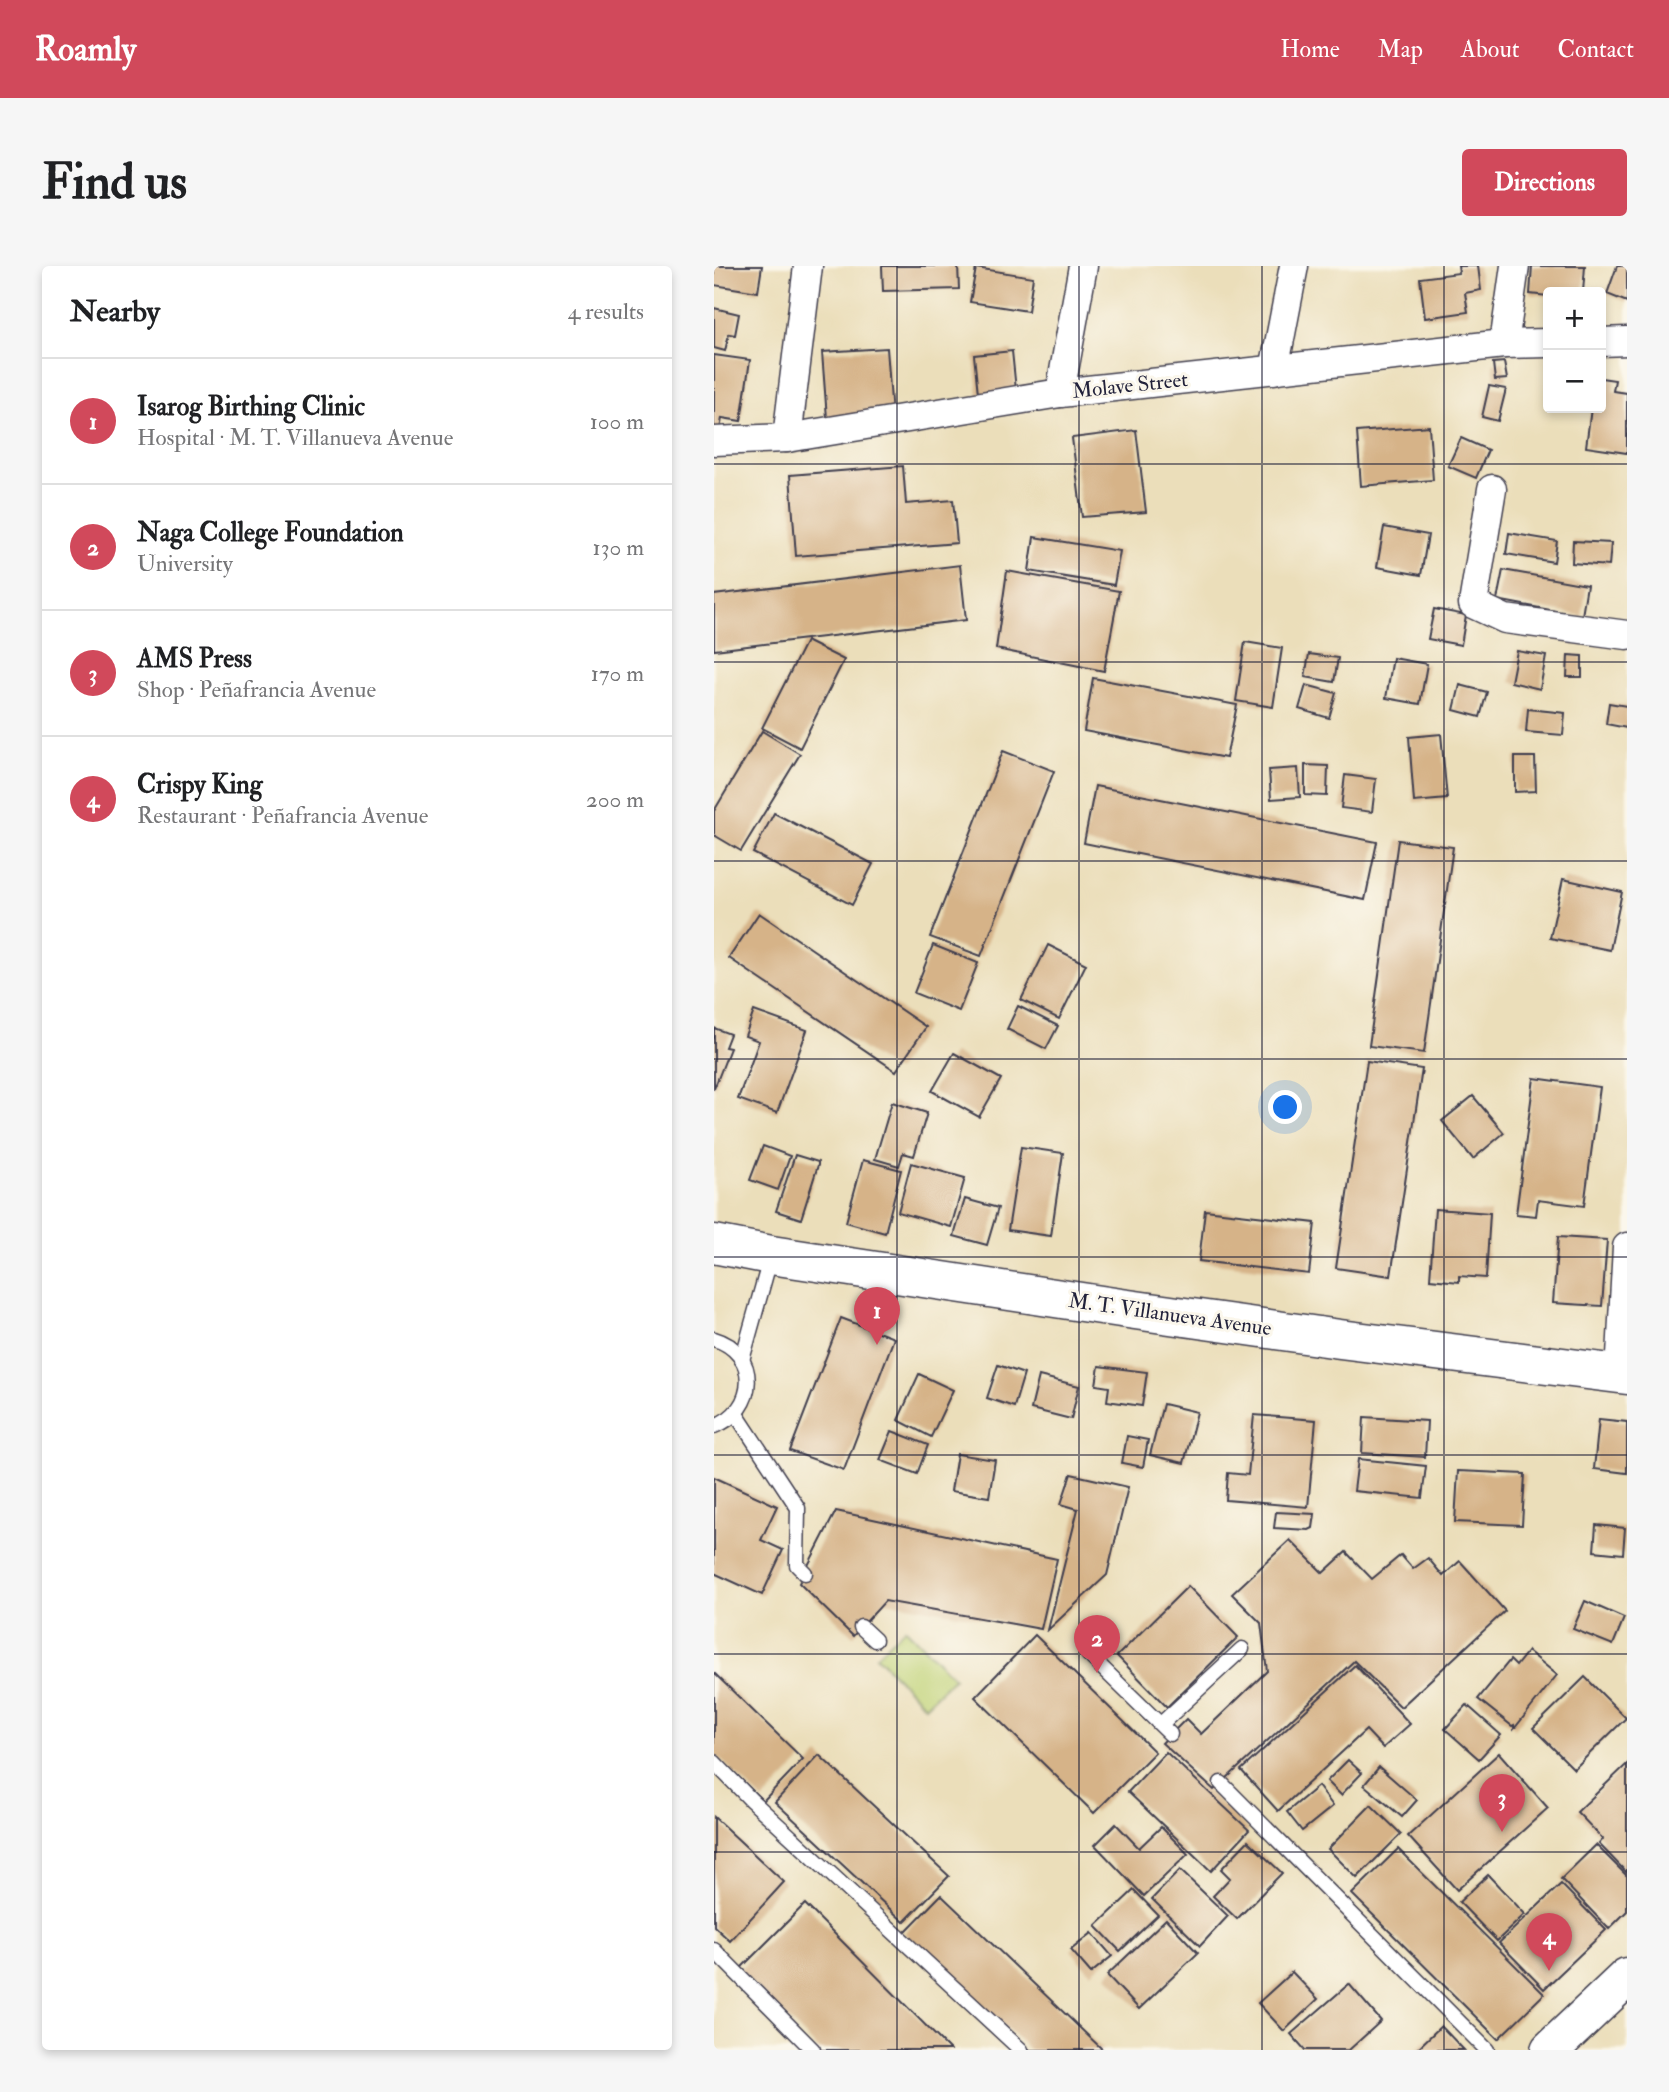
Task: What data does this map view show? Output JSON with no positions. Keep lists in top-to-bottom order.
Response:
{
  "streets": {
    "main road": ["M. T. Villanueva Avenue"],
    "street": ["Molave Street"]
  },
  "page": {
    "header": "Roamly",
    "nav": [
      "Home",
      "Map",
      "About",
      "Contact"
    ],
    "buttons": "Directions",
    "title": "Find us",
    "heading": ["Nearby", "4 results"],
    "map_buttons": ["+", "−"],
    "list": [
      {
        "mark": "1",
        "name": "Isarog Birthing Clinic",
        "note": "Hospital · M. T. Villanueva Avenue",
        "value": "100 m"
      },
      {
        "mark": "2",
        "name": "Naga College Foundation",
        "note": "University",
        "value": "130 m"
      },
      {
        "mark": "3",
        "name": "AMS Press",
        "note": "Shop · Peñafrancia Avenue",
        "value": "170 m"
      },
      {
        "mark": "4",
        "name": "Crispy King",
        "note": "Restaurant · Peñafrancia Avenue",
        "value": "200 m"
      }
    ],
    "pins": [
      "1",
      "2",
      "3",
      "4"
    ]
  }
}
